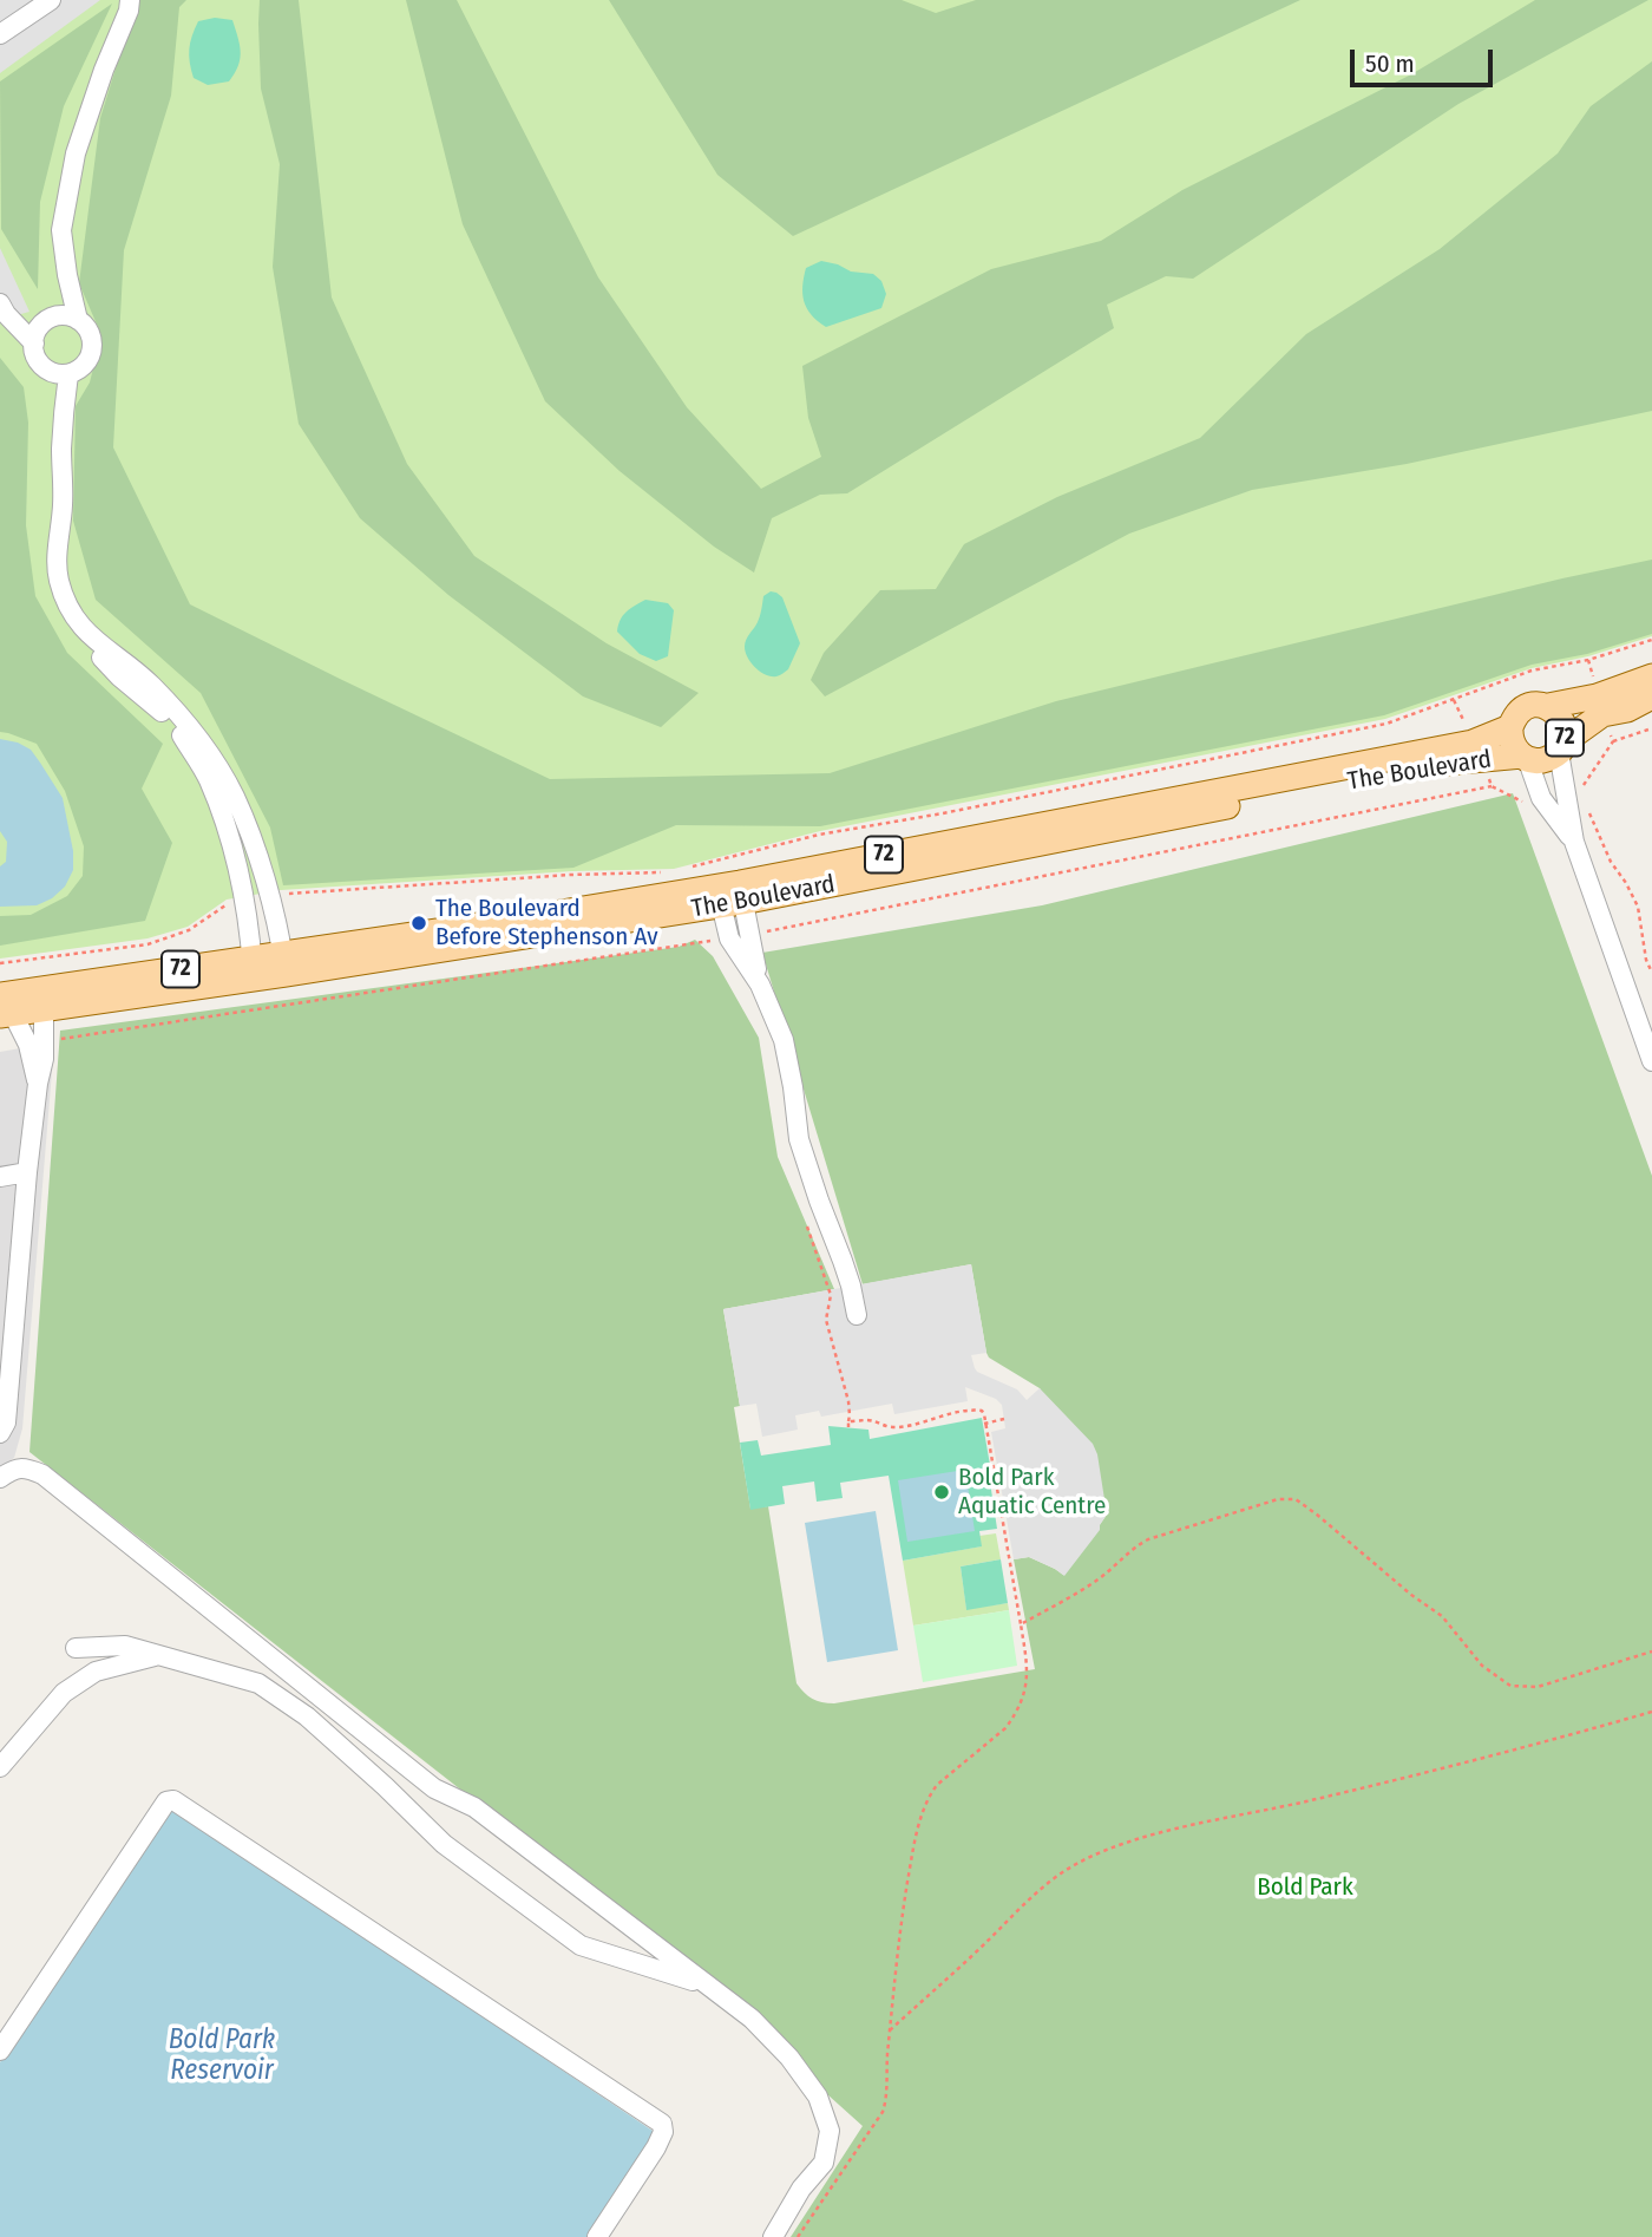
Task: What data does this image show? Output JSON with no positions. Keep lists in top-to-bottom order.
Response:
{
  "streets": {
    "main road": ["72", "The Boulevard"]
  },
  "crossings": [
    ["72", "The Boulevard"]
  ],
  "water": ["Bold Park Reservoir"],
  "parks": ["Bold Park"],
  "places": ["The Boulevard Before Stephenson Av", "Bold Park Aquatic Centre"],
  "scale_bar": "50 m"
}
